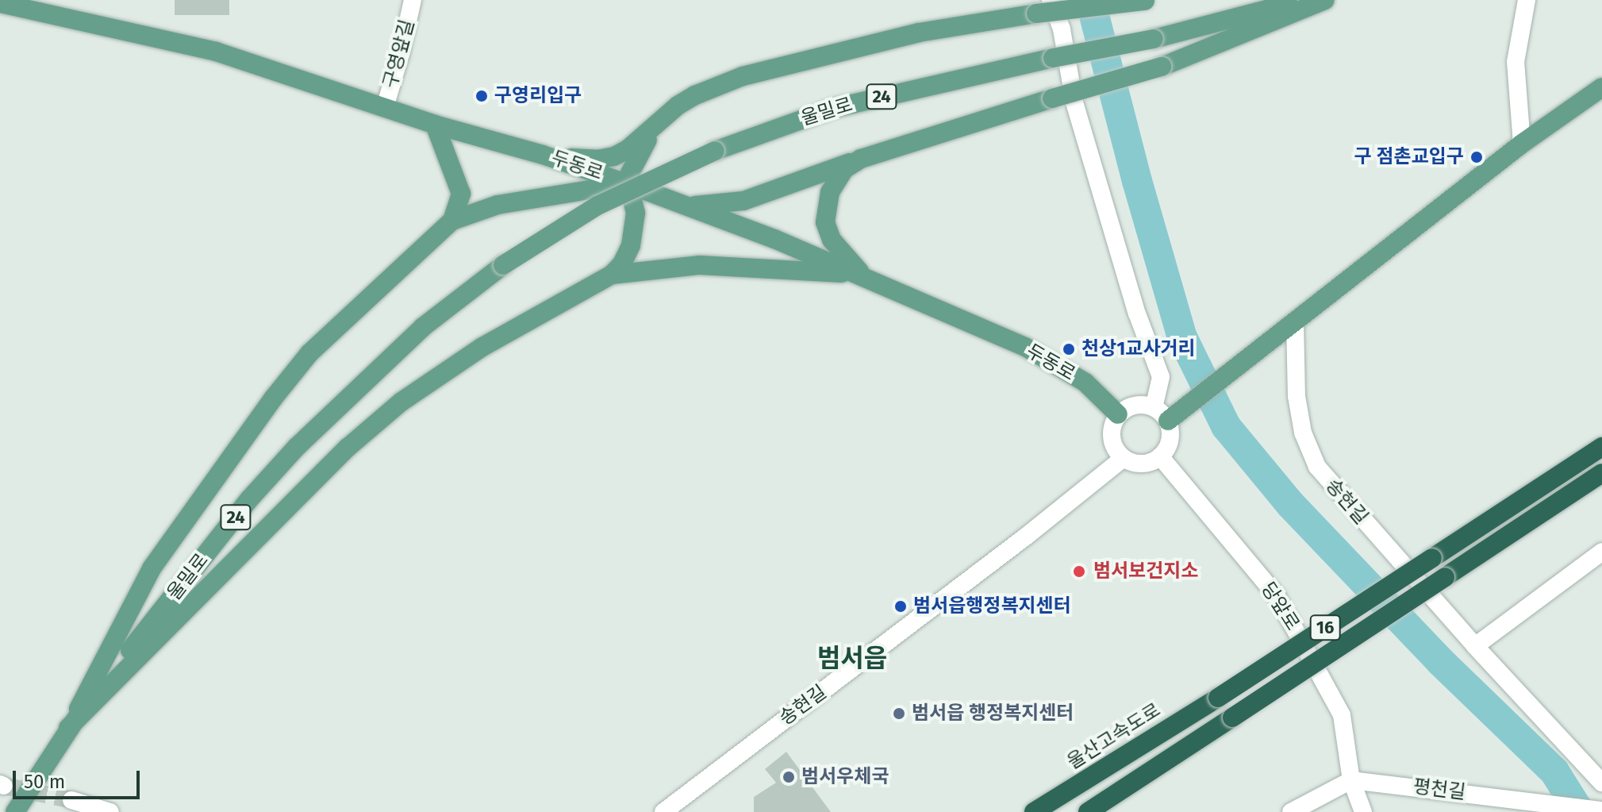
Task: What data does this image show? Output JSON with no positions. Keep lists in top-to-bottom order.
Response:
{
  "streets": {
    "highway": ["16", "울산고속도로"],
    "main road": ["24", "울밀로", "두동로"],
    "street": [
      "구영앞길",
      "송현길",
      "당앞로",
      "평천길"
    ]
  },
  "crossings": [
    ["구영앞길", "두동로"],
    ["두동로", "송현길"],
    ["두동로", "당앞로"],
    ["송현길", "당앞로"],
    ["당앞로", "평천길"]
  ],
  "districts": ["범서읍"],
  "places": [
    "구영리입구",
    "구 점촌교입구",
    "천상1교사거리",
    "범서보건지소",
    "범서읍행정복지센터",
    "범서읍 행정복지센터",
    "범서우체국"
  ],
  "scale_bar": "50 m"
}
